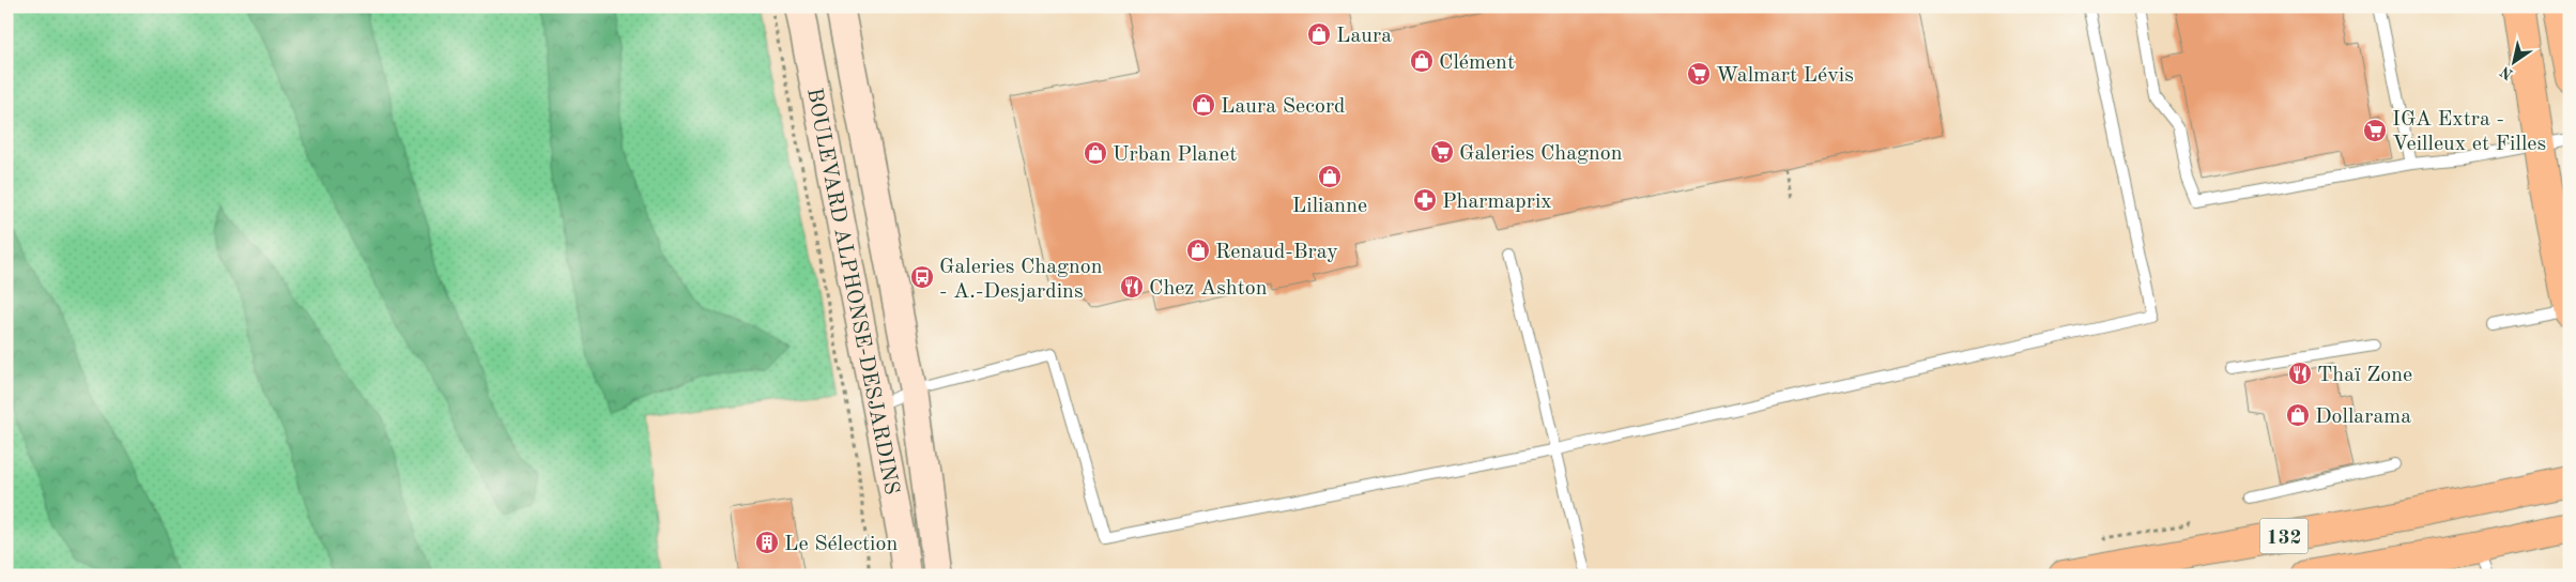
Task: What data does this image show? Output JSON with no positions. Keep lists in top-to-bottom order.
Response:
{
  "streets": {
    "main road": ["BOULEVARD ALPHONSE-DESJARDINS", "132"]
  },
  "places": {
    "shop": [
      "Laura",
      "Clément",
      "Laura Secord",
      "Urban Planet",
      "Lilianne",
      "Renaud-Bray",
      "Dollarama"
    ],
    "supermarket": ["Walmart Lévis", "IGA Extra - Veilleux et Filles", "Galeries Chagnon"],
    "pharmacy": ["Pharmaprix"],
    "bus stop": ["Galeries Chagnon - A.-Desjardins"],
    "restaurant": ["Chez Ashton", "Thaï Zone"],
    "building": ["Le Sélection"]
  },
  "north": "bottom left"
}
